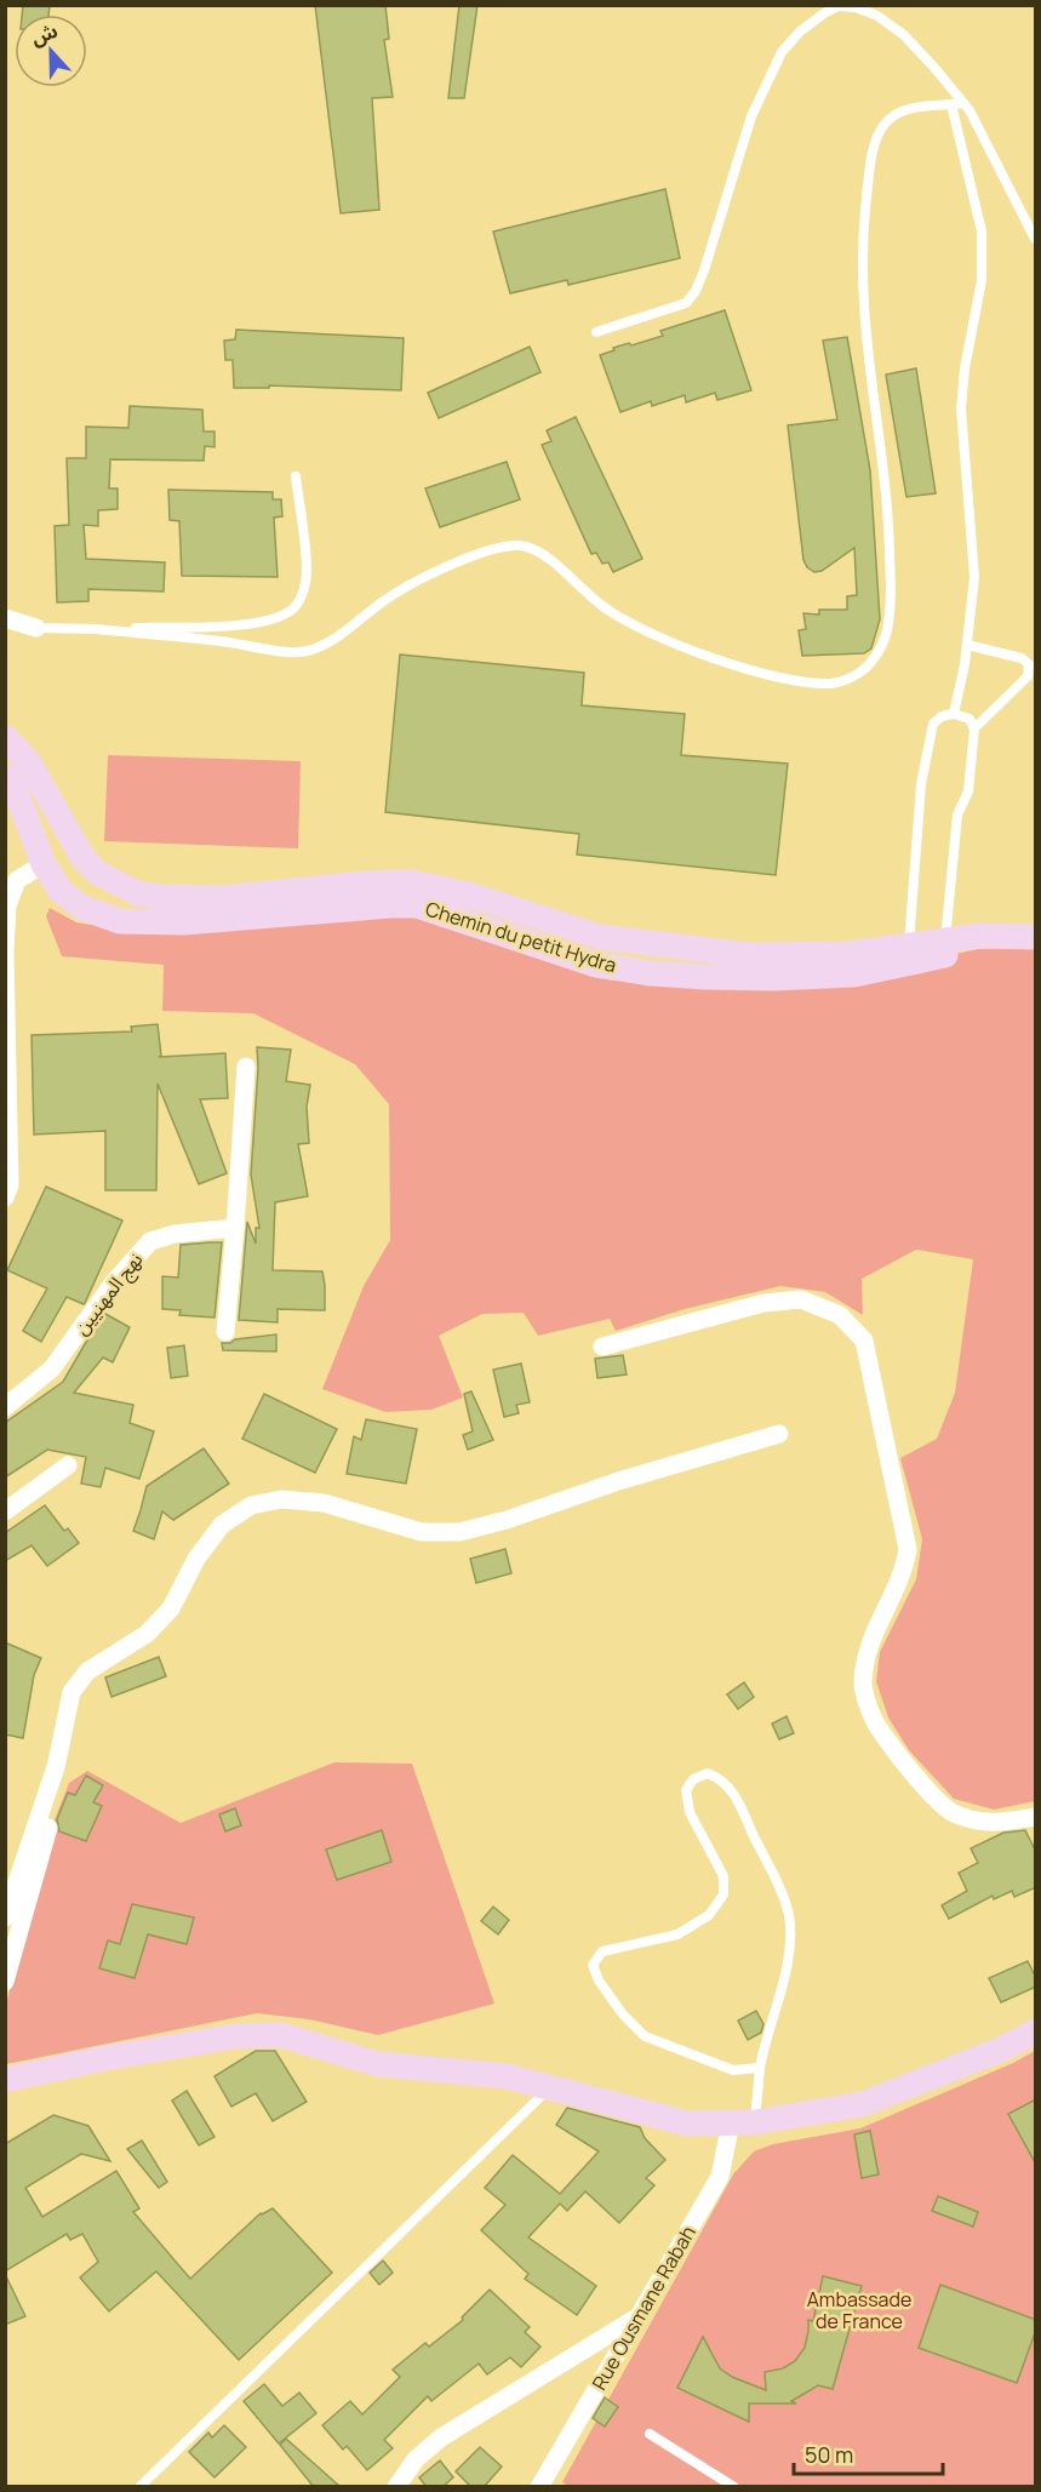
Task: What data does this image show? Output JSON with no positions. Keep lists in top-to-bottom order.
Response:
{
  "streets": {
    "main road": ["Chemin du petit Hydra"],
    "street": ["نهج المهنيين", "Rue Ousmane Rabah"]
  },
  "parks": ["Ambassade de France"],
  "scale_bar": "50 m",
  "north": "top"
}
